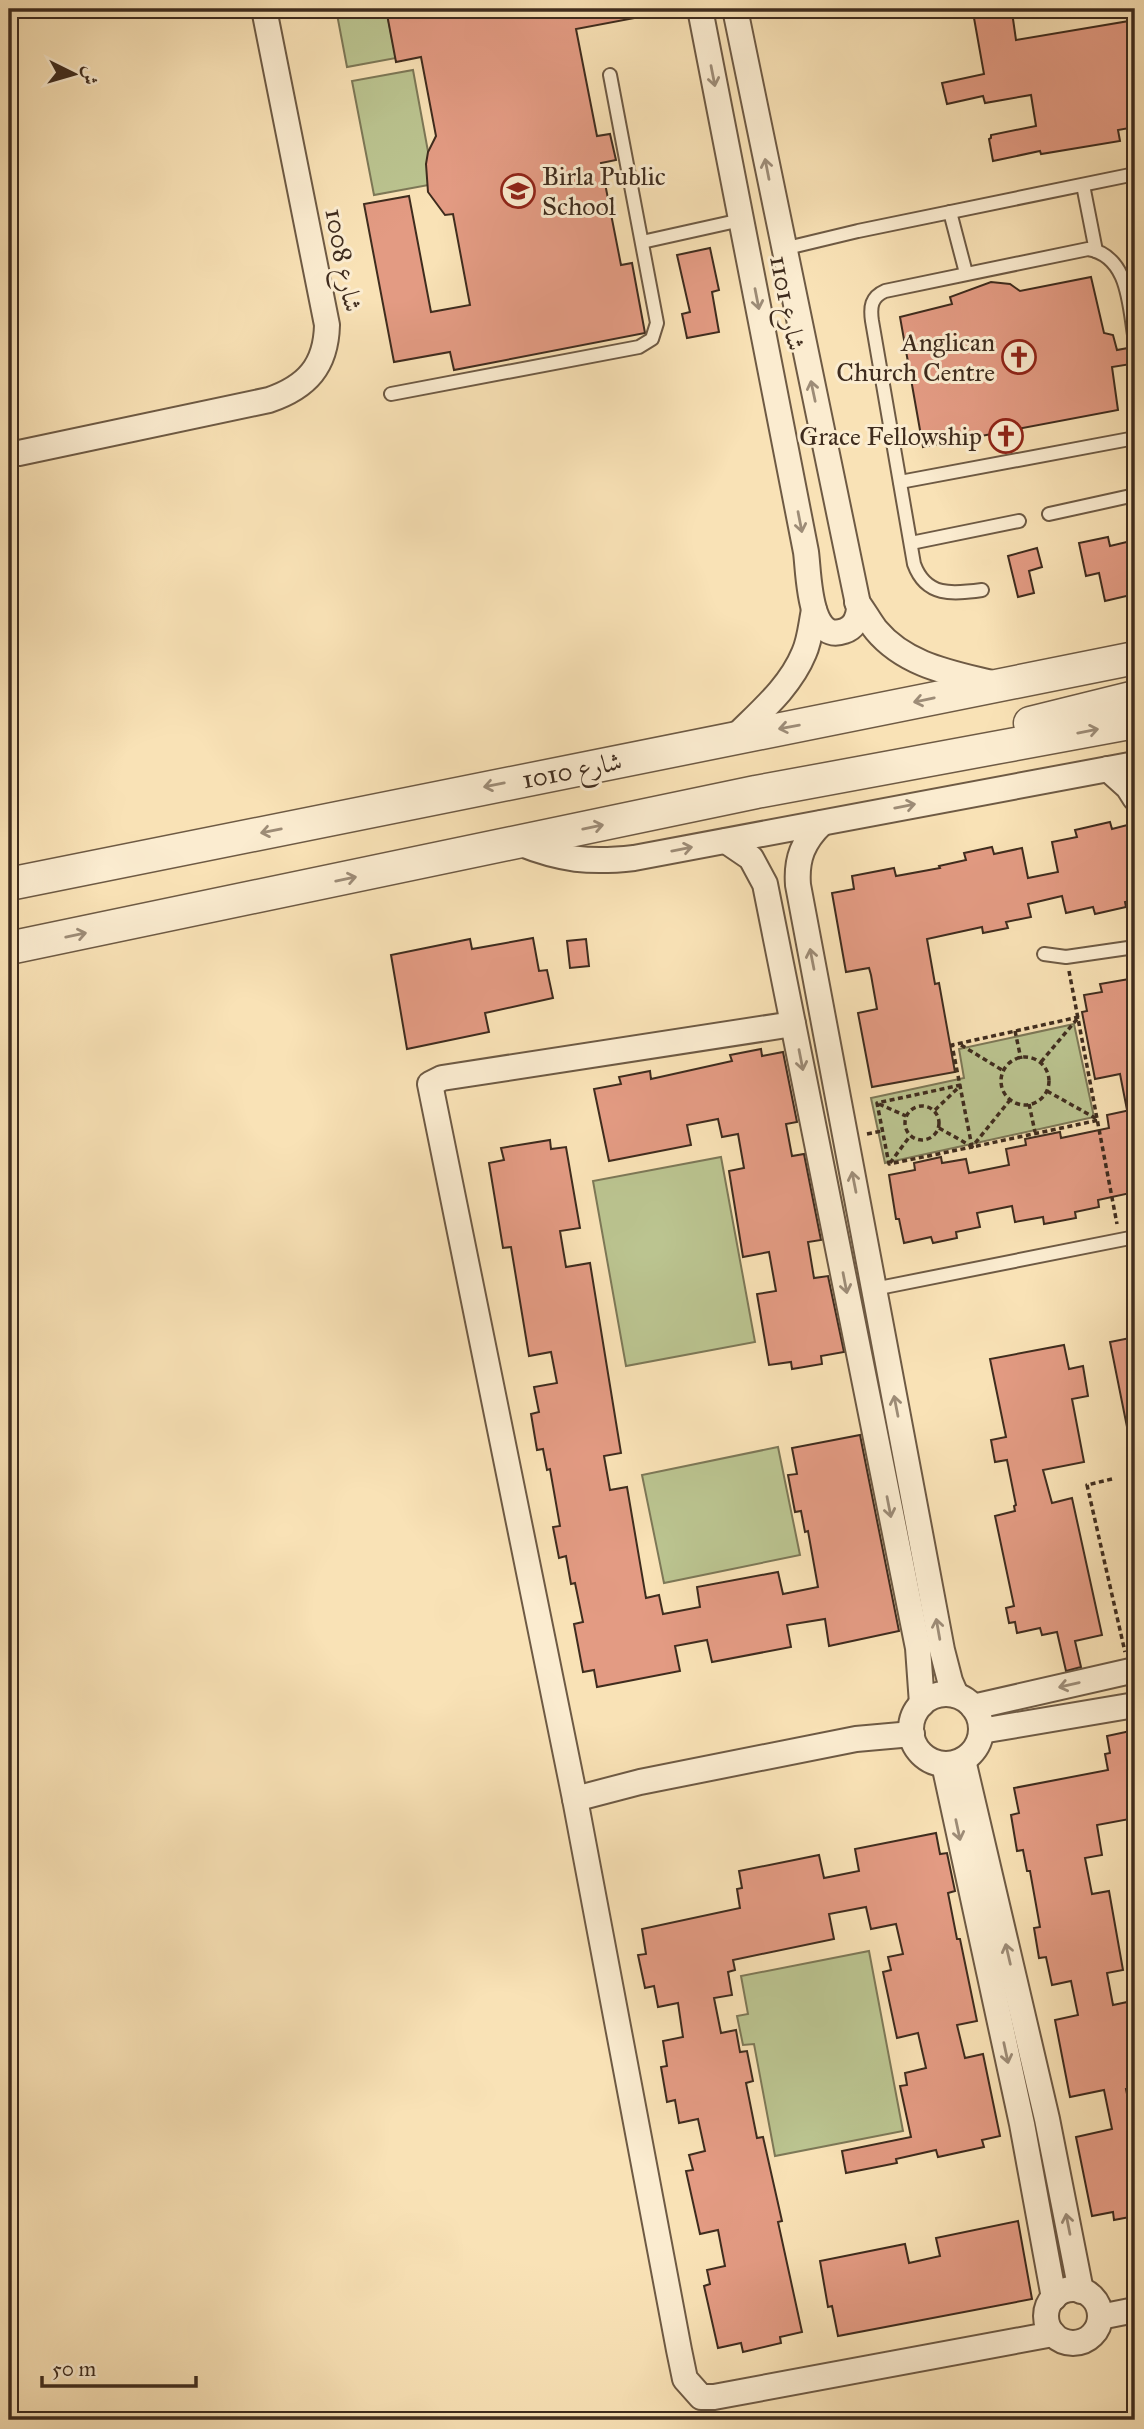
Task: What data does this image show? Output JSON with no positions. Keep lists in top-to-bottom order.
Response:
{
  "streets": {
    "street": ["شارع 1008", "شارع 1101", "شارع 1010"]
  },
  "crossings": [
    ["شارع 1101", "شارع 1010"]
  ],
  "places": {
    "school or university": ["Birla Public School"],
    "church": ["Anglican Church Centre", "Grace Fellowship"]
  },
  "scale_bar": "50 m",
  "north": "right"
}
